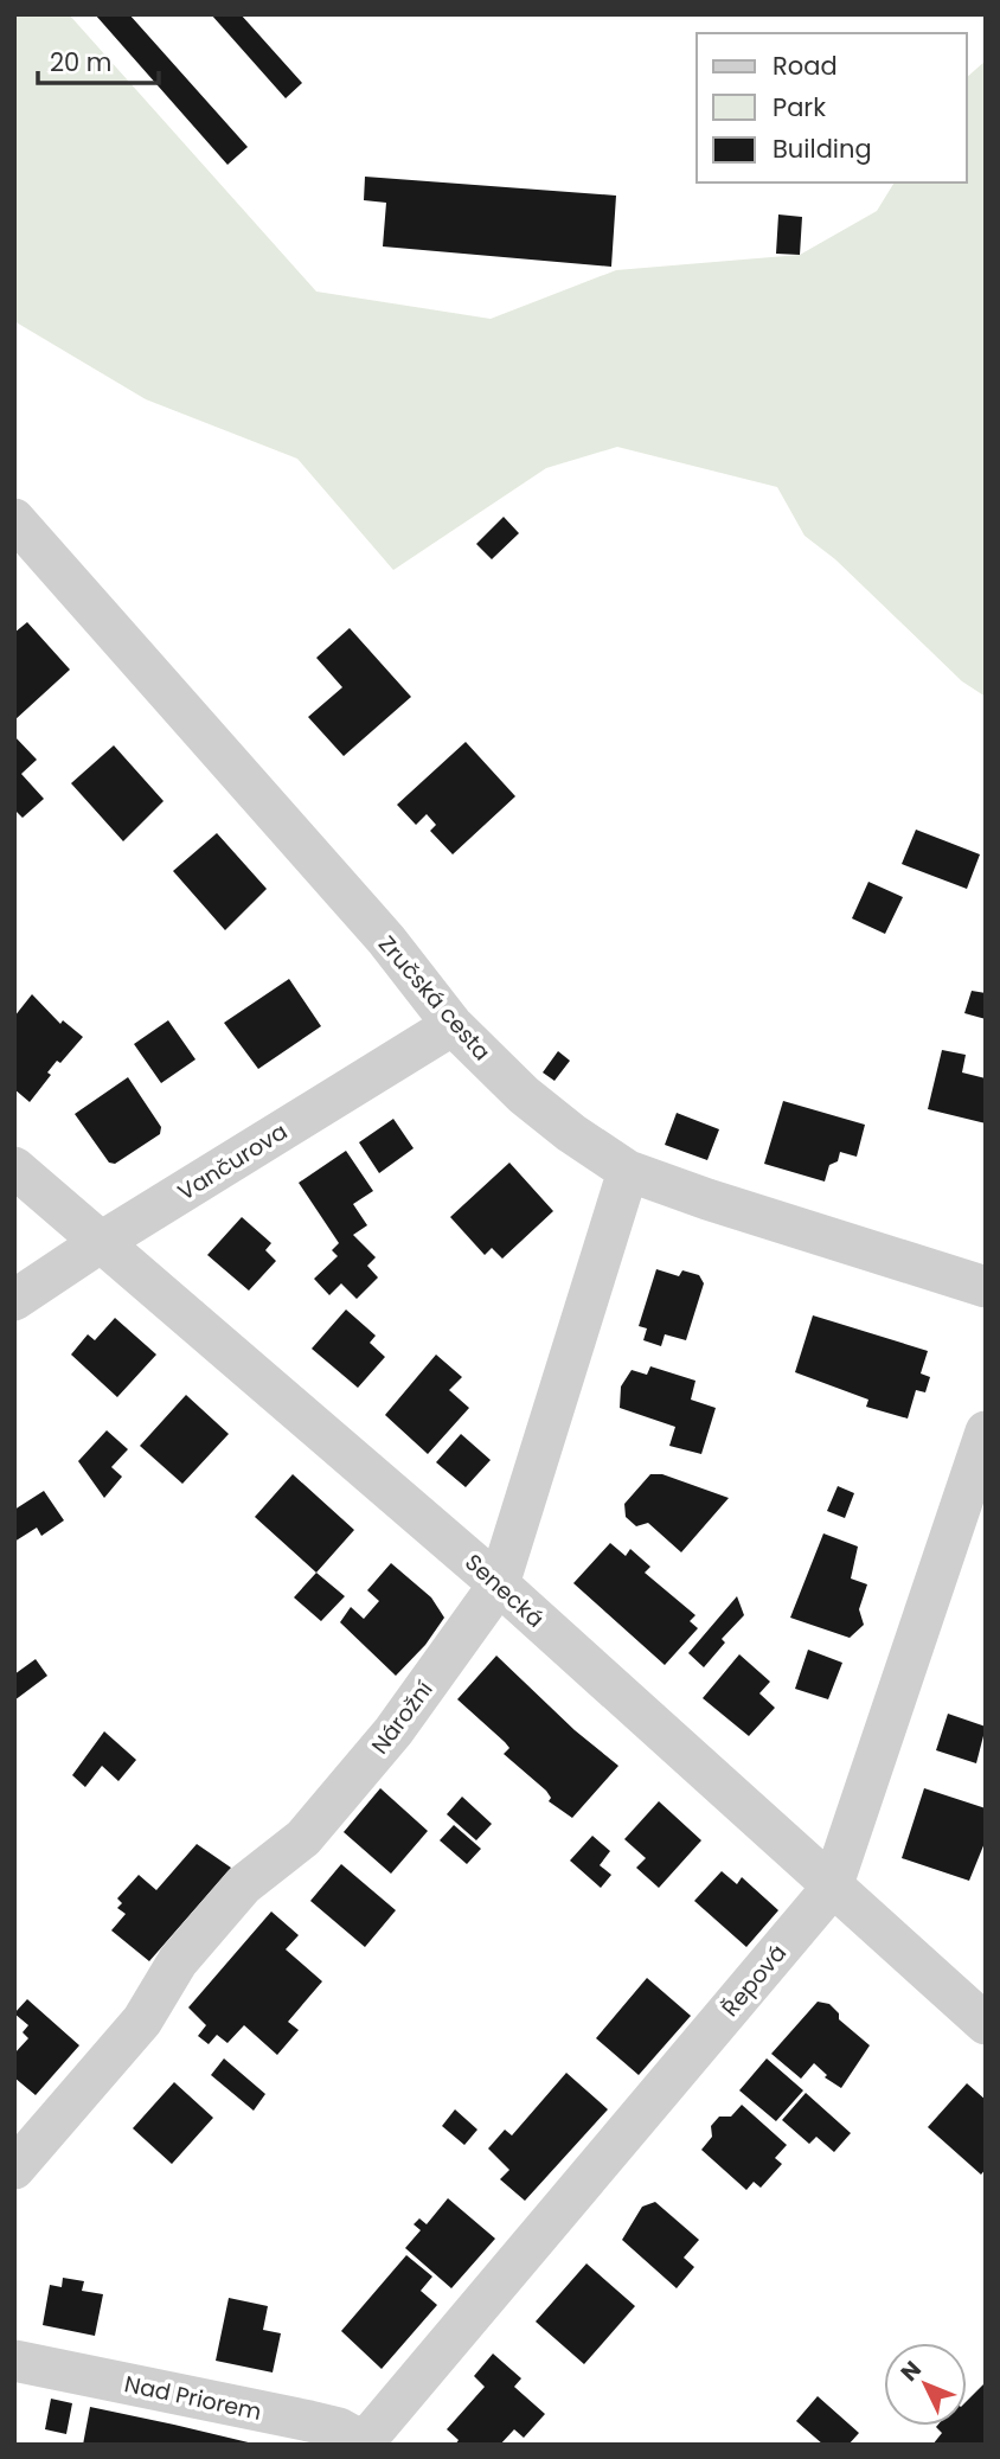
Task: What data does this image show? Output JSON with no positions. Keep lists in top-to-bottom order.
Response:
{
  "streets": {
    "street": [
      "Zručská cesta",
      "Vančurova",
      "Senecká",
      "Nárožní",
      "Řepová",
      "Nad Priorem"
    ]
  },
  "crossings": [
    ["Zručská cesta", "Vančurova"],
    ["Zručská cesta", "Nárožní"],
    ["Vančurova", "Senecká"],
    ["Senecká", "Nárožní"],
    ["Senecká", "Řepová"],
    ["Řepová", "Nad Priorem"]
  ],
  "legend": ["Road", "Park", "Building"],
  "scale_bar": "20 m",
  "north": "top left"
}
